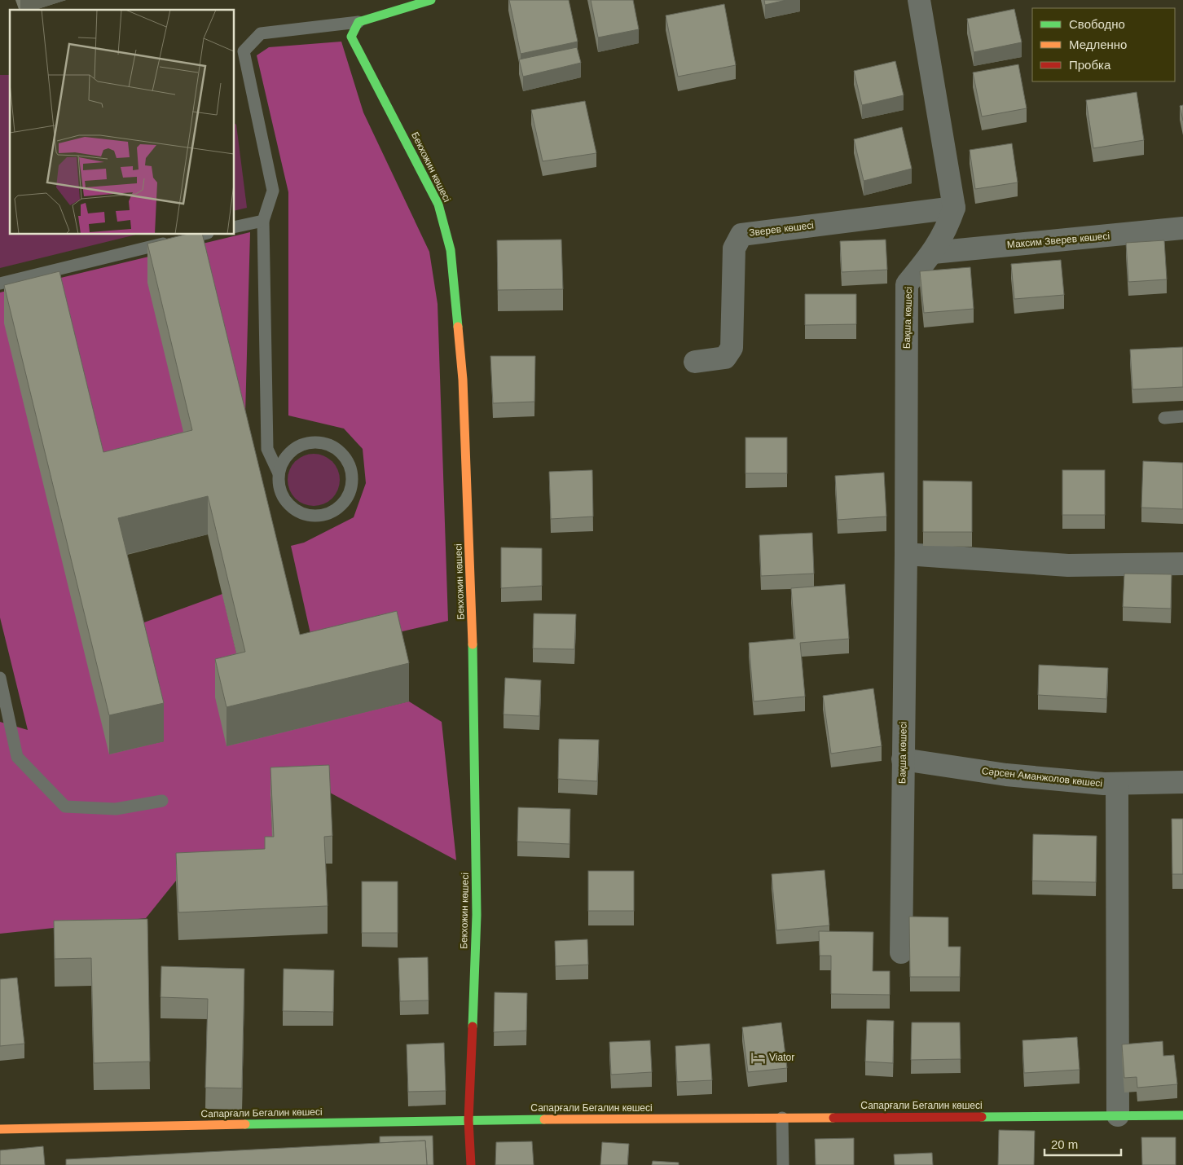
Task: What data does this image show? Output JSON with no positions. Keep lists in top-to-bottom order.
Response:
{
  "streets": {
    "street": [
      "Бекхожин көшесі",
      "Зверев көшесі",
      "Максим Зверев көшесі",
      "Бақша көшесі",
      "Сәрсен Аманжолов көшесі",
      "Сапарғали Бегалин көшесі"
    ]
  },
  "crossings": [
    ["Бекхожин көшесі", "Сапарғали Бегалин көшесі"],
    ["Зверев көшесі", "Бақша көшесі"],
    ["Максим Зверев көшесі", "Бақша көшесі"],
    ["Бақша көшесі", "Сәрсен Аманжолов көшесі"]
  ],
  "places": {
    "hotel": ["Viator"]
  },
  "legend": ["Свободно", "Медленно", "Пробка"],
  "scale_bar": "20 m"
}
